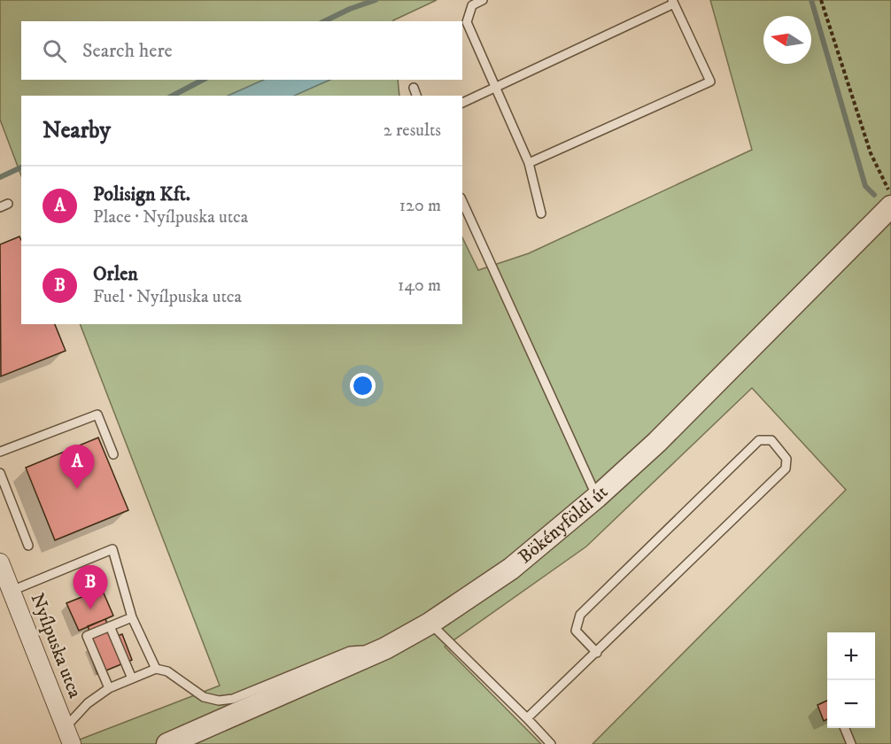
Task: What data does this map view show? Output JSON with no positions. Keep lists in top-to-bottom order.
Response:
{
  "streets": {
    "street": ["Bökényföldi út", "Nyílpuska utca"]
  },
  "north": "left",
  "page": {
    "search": "Search here",
    "heading": ["Nearby", "2 results"],
    "list": [
      {
        "mark": "A",
        "name": "Polisign Kft.",
        "note": "Place · Nyílpuska utca",
        "value": "120 m"
      },
      {
        "mark": "B",
        "name": "Orlen",
        "note": "Fuel · Nyílpuska utca",
        "value": "140 m"
      }
    ],
    "pins": ["A", "B"],
    "map_buttons": ["+", "−"]
  }
}
